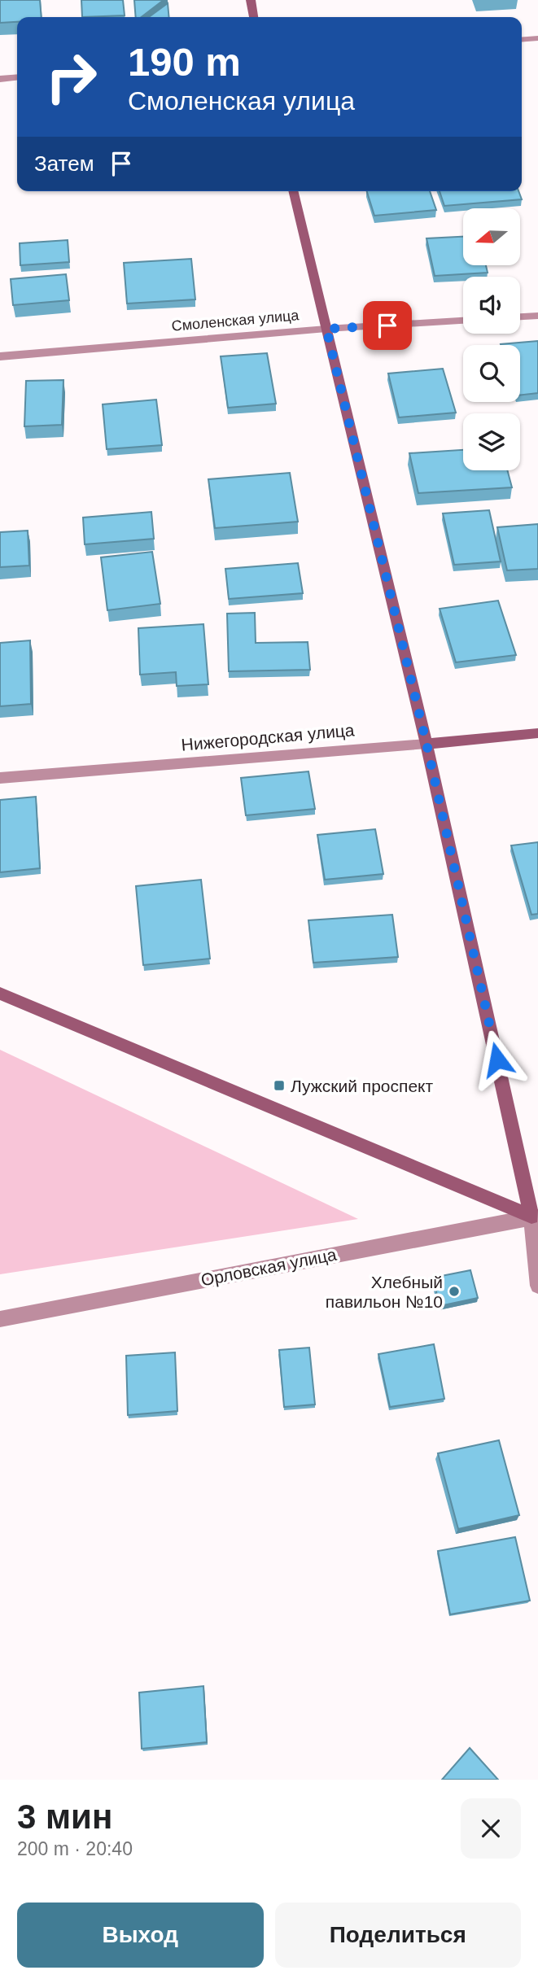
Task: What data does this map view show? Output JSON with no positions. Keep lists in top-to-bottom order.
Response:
{
  "streets": {
    "street": ["Смоленская улица", "Нижегородская улица", "Орловская улица"]
  },
  "places": {
    "transit": ["Лужский проспект"],
    "other": ["Хлебный павильон №10"]
  },
  "north": "left",
  "page": {
    "turn": ["190 m", "Смоленская улица"],
    "then": "Затем",
    "heading": ["3 мин", "200 m · 20:40"],
    "buttons": ["Выход", "Поделиться"]
  }
}
